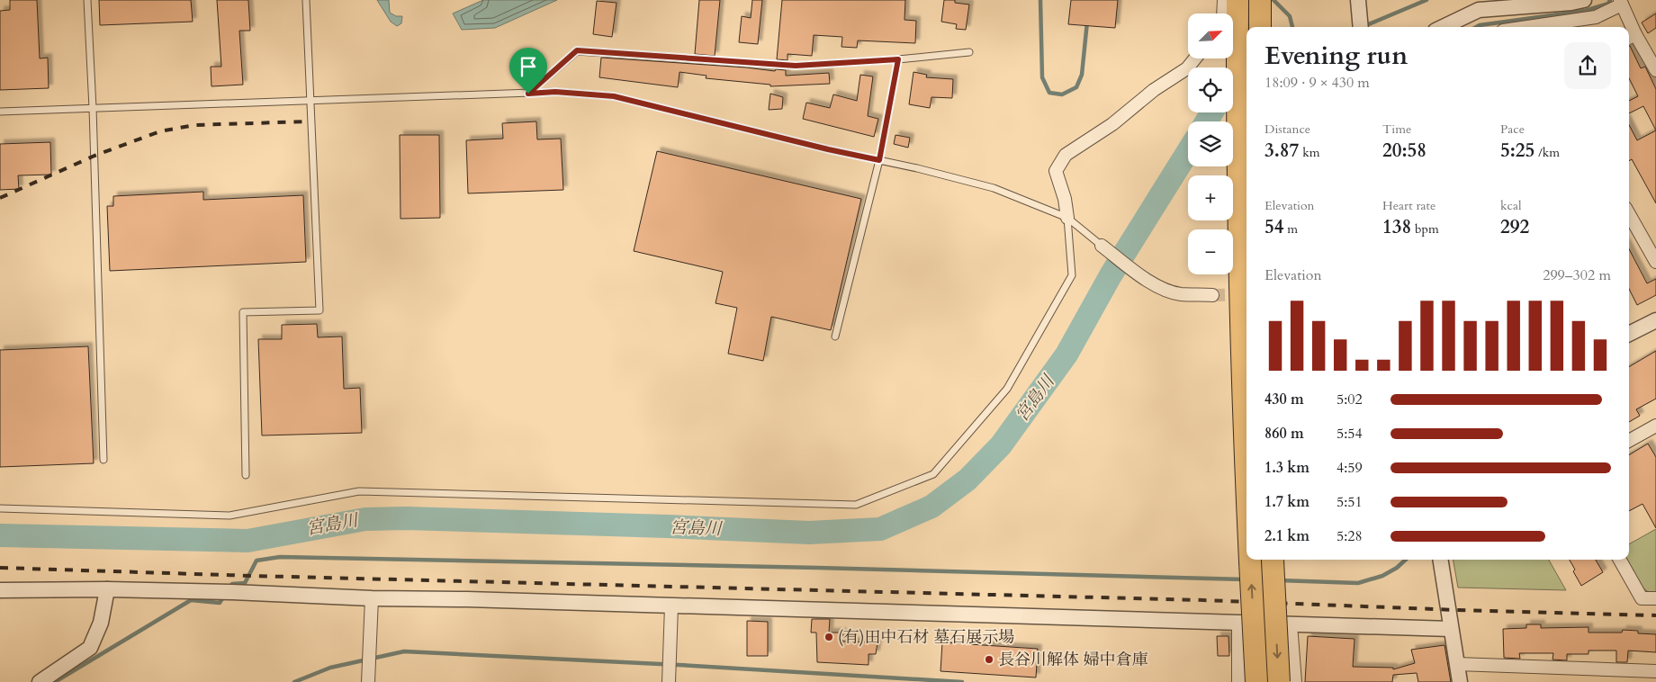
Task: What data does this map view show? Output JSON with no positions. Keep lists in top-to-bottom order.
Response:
{
  "water": ["宮島川"],
  "places": ["(有)田中石材 墓石展示場", "長谷川解体 婦中倉庫"],
  "north": "top right",
  "page": {
    "map_buttons": ["+", "−"],
    "heading": ["Evening run", "18:09 · 9 × 430 m"],
    "stats": [
      ["Distance", "3.87 km"],
      ["Time", "20:58"],
      ["Pace", "5:25 /km"],
      ["Elevation", "54 m"],
      ["Heart rate", "138 bpm"],
      ["kcal", "292"]
    ],
    "chart": ["Elevation", "299–302 m"],
    "list": [
      {
        "name": "430 m",
        "note": "5:02"
      },
      {
        "name": "860 m",
        "note": "5:54"
      },
      {
        "name": "1.3 km",
        "note": "4:59"
      },
      {
        "name": "1.7 km",
        "note": "5:51"
      },
      {
        "name": "2.1 km",
        "note": "5:28"
      }
    ]
  }
}
